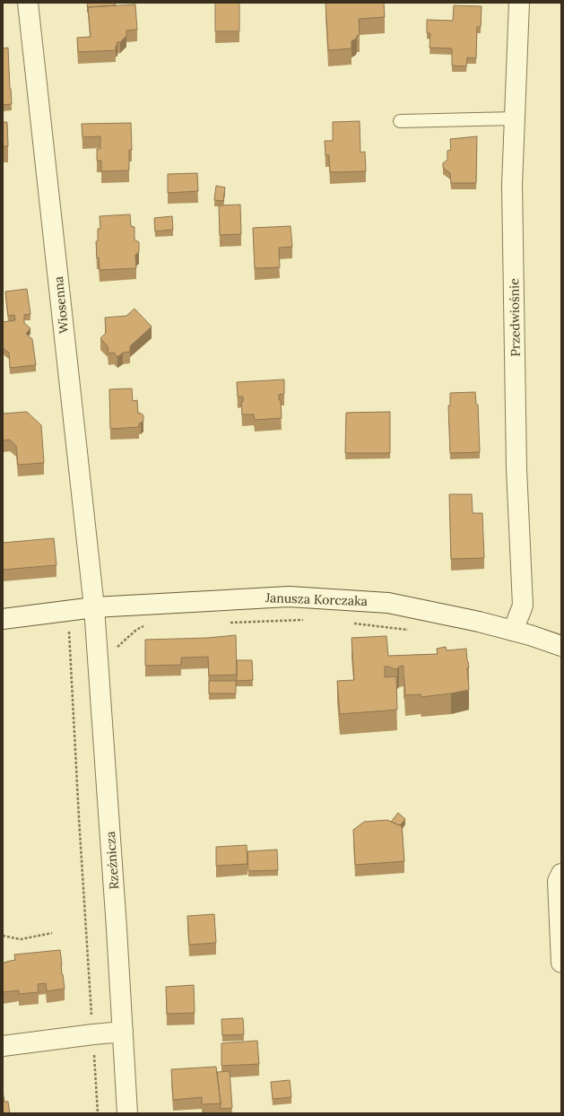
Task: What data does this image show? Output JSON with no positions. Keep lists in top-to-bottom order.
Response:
{
  "streets": {
    "street": [
      "Wiosenna",
      "Przedwiośnie",
      "Janusza Korczaka",
      "Rzeźnicza"
    ]
  },
  "crossings": [
    ["Wiosenna", "Janusza Korczaka"],
    ["Wiosenna", "Rzeźnicza"],
    ["Przedwiośnie", "Janusza Korczaka"],
    ["Janusza Korczaka", "Rzeźnicza"]
  ]
}
